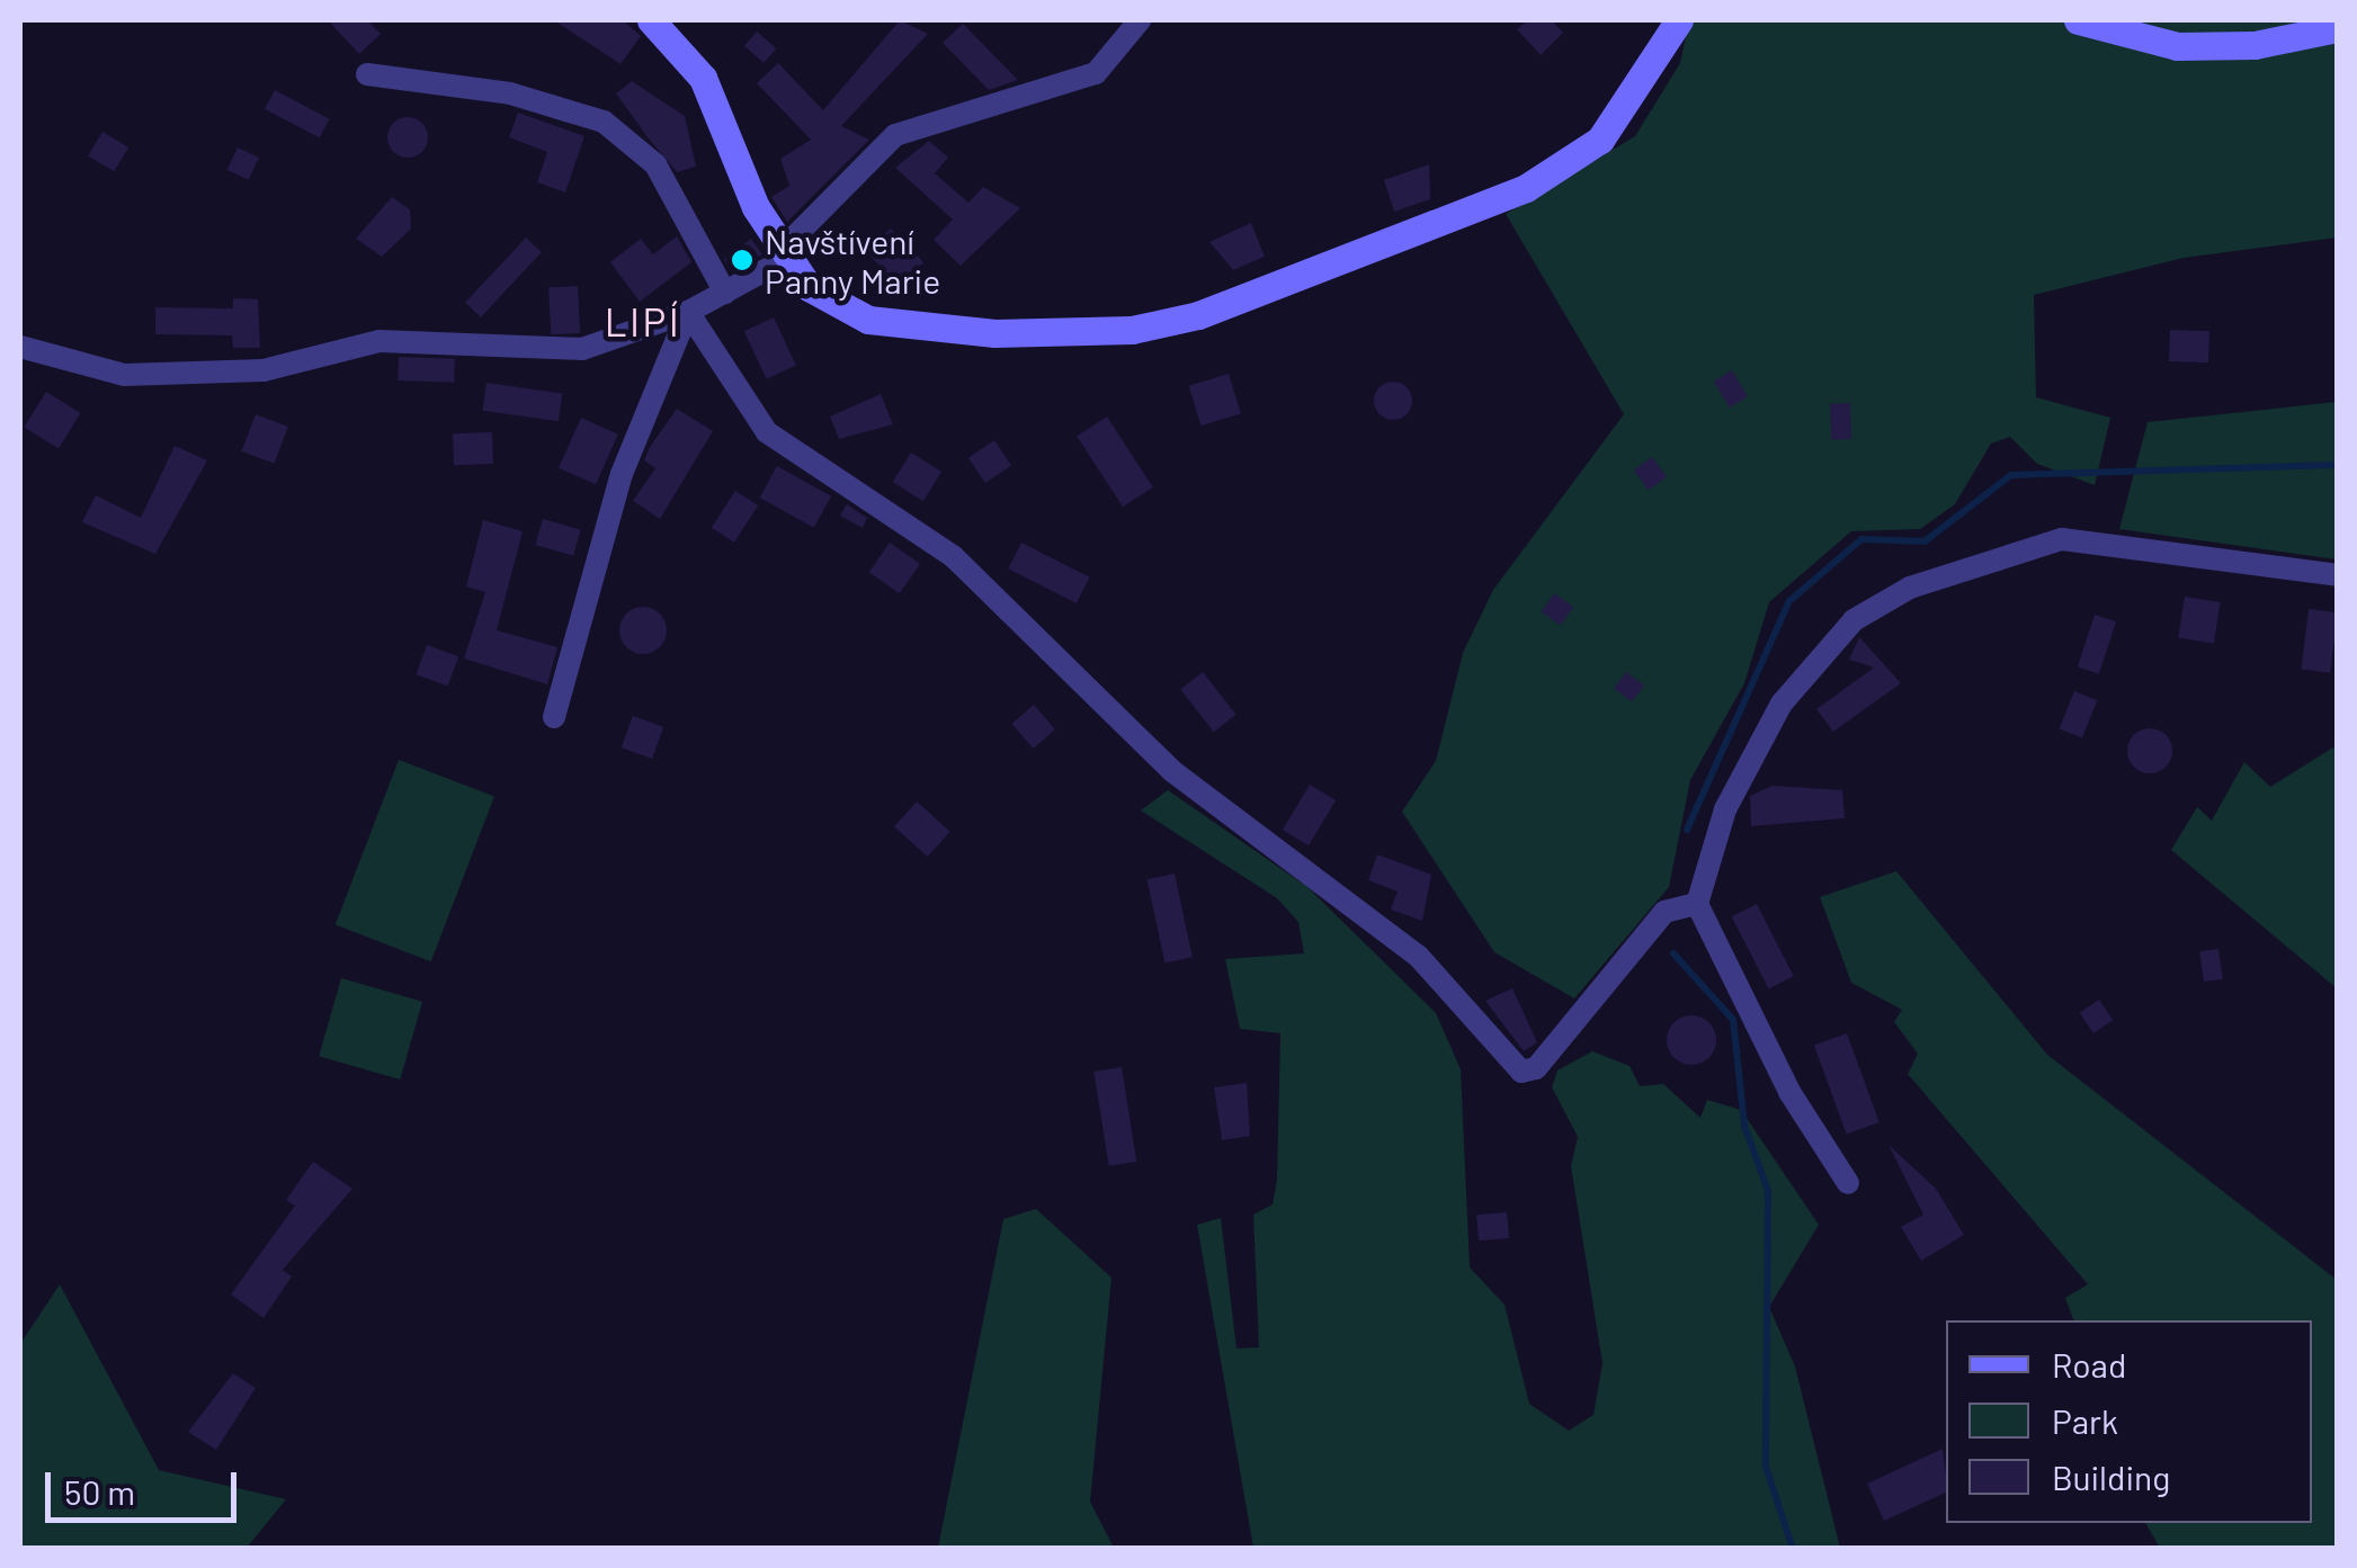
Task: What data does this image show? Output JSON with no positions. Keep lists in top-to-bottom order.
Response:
{
  "districts": ["LIPÍ"],
  "places": ["Navštívení Panny Marie"],
  "legend": ["Road", "Park", "Building"],
  "scale_bar": "50 m"
}
